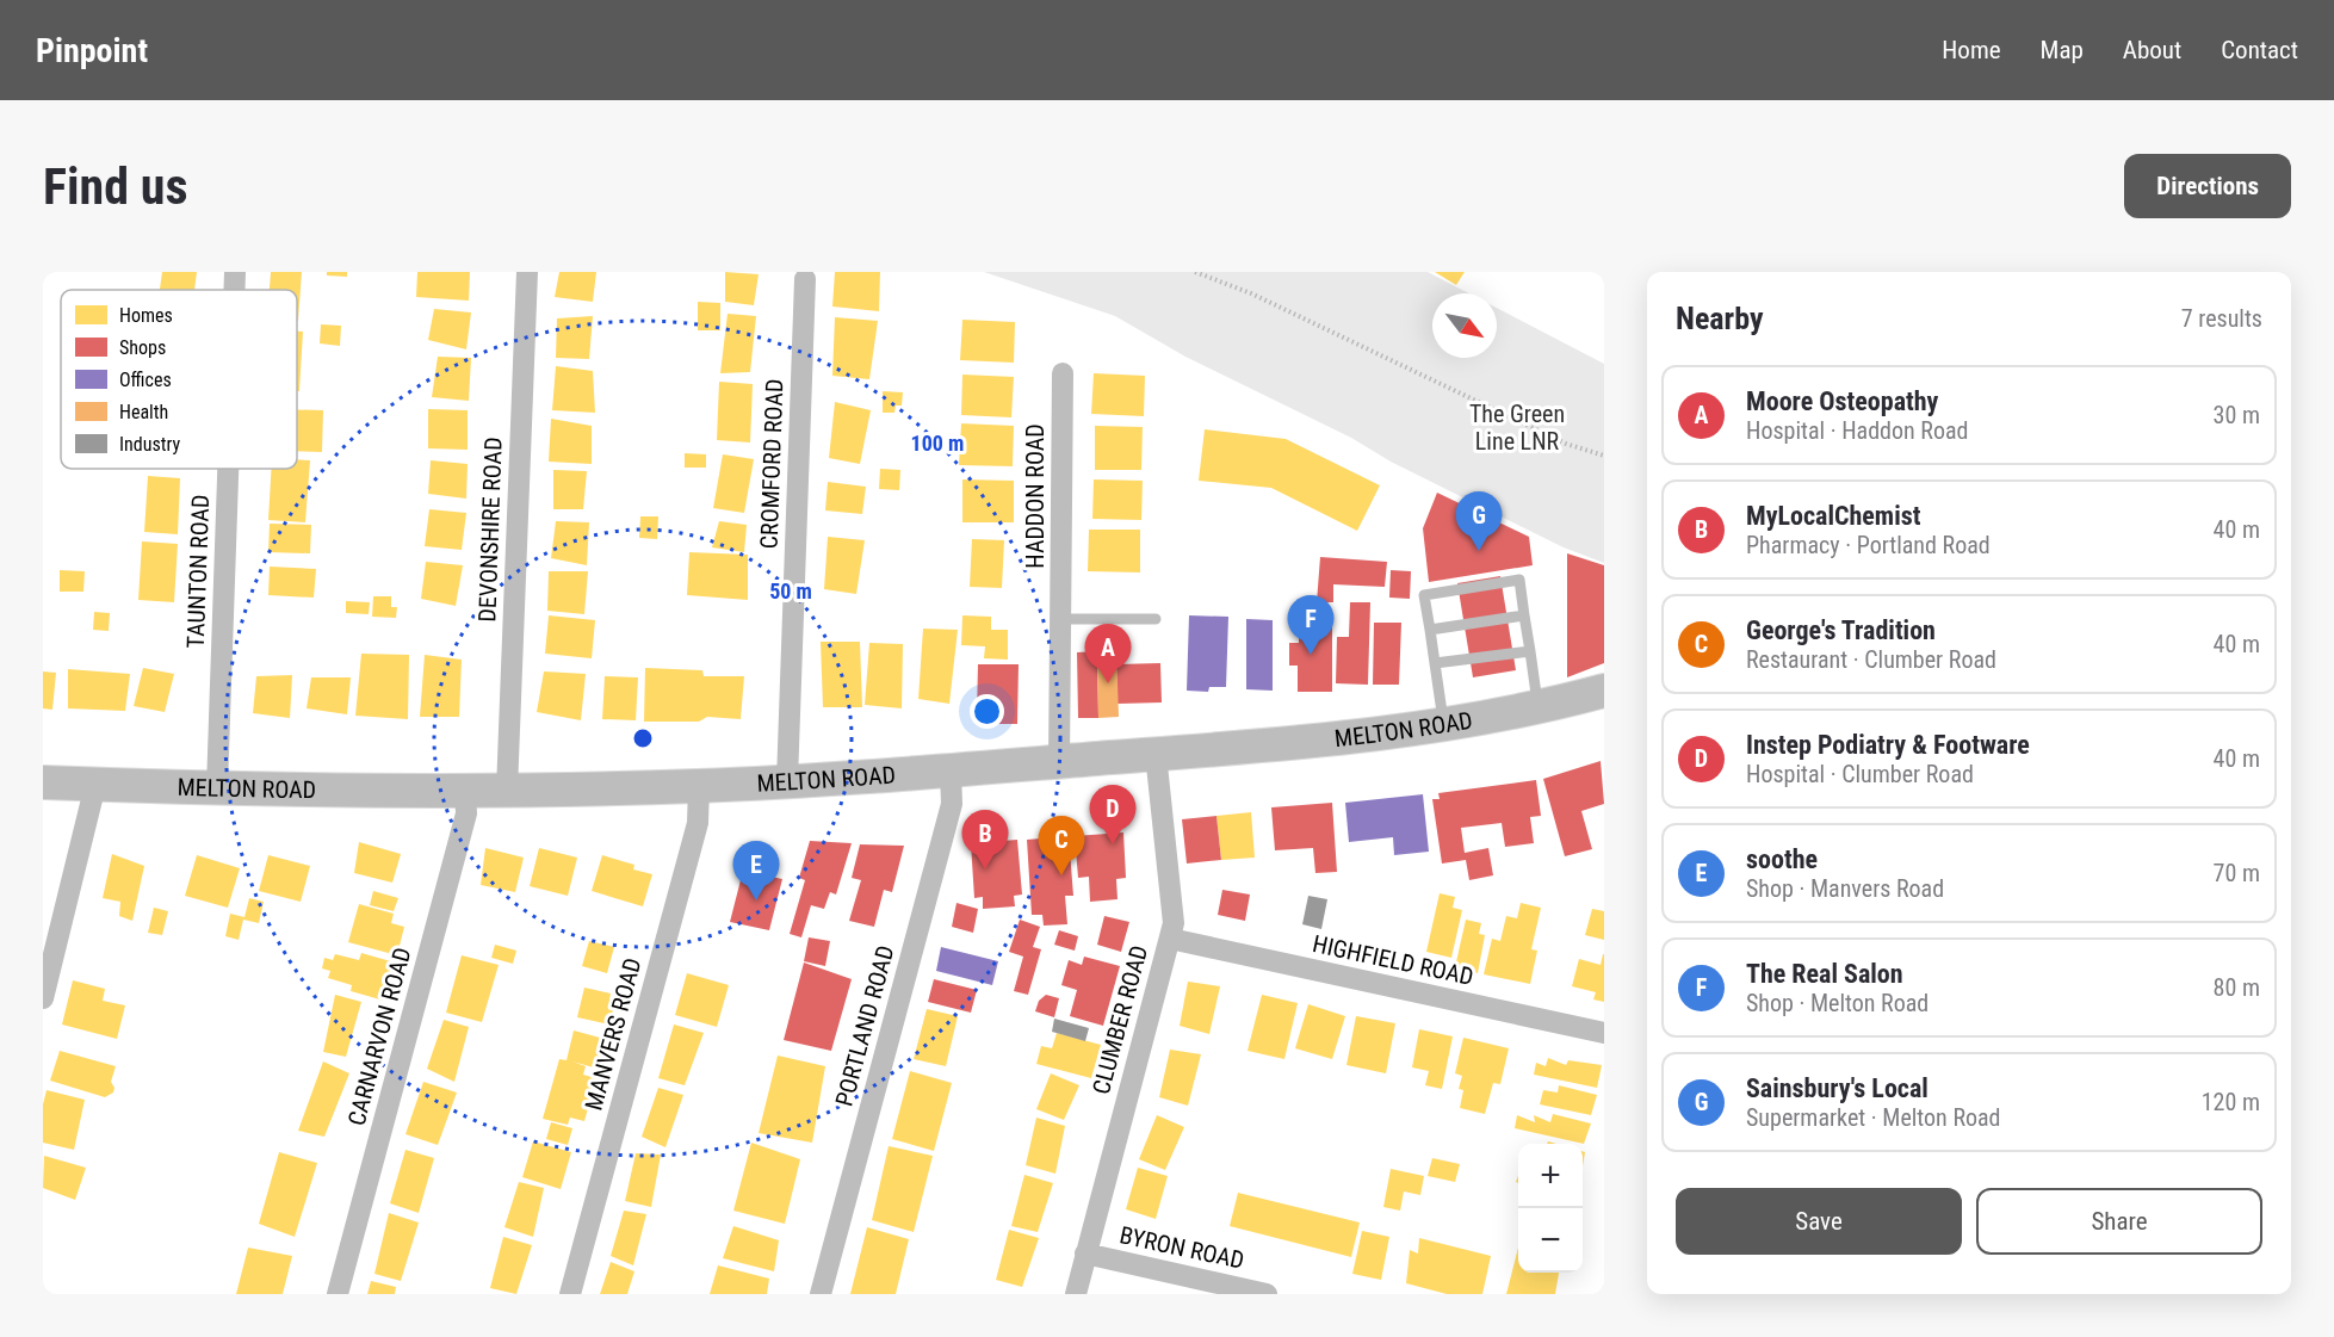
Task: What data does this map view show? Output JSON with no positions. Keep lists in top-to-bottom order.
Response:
{
  "streets": {
    "main road": ["MELTON ROAD"],
    "street": [
      "CROMFORD ROAD",
      "HADDON ROAD",
      "DEVONSHIRE ROAD",
      "TAUNTON ROAD",
      "HIGHFIELD ROAD",
      "CLUMBER ROAD",
      "PORTLAND ROAD",
      "MANVERS ROAD",
      "CARNARVON ROAD",
      "BYRON ROAD"
    ]
  },
  "crossings": [
    ["CROMFORD ROAD", "MELTON ROAD"],
    ["HADDON ROAD", "MELTON ROAD"],
    ["DEVONSHIRE ROAD", "MELTON ROAD"],
    ["TAUNTON ROAD", "MELTON ROAD"],
    ["MELTON ROAD", "CLUMBER ROAD"],
    ["MELTON ROAD", "PORTLAND ROAD"],
    ["MELTON ROAD", "MANVERS ROAD"],
    ["MELTON ROAD", "CARNARVON ROAD"],
    ["HIGHFIELD ROAD", "CLUMBER ROAD"],
    ["CLUMBER ROAD", "BYRON ROAD"]
  ],
  "parks": ["The Green Line LNR"],
  "legend": [
    "Homes",
    "Shops",
    "Offices",
    "Health",
    "Industry"
  ],
  "north": "bottom right",
  "page": {
    "header": "Pinpoint",
    "nav": [
      "Home",
      "Map",
      "About",
      "Contact"
    ],
    "buttons": [
      "Directions",
      ["Save", "Share"]
    ],
    "title": "Find us",
    "heading": ["Nearby", "7 results"],
    "list": [
      {
        "mark": "A",
        "name": "Moore Osteopathy",
        "note": "Hospital · Haddon Road",
        "value": "30 m"
      },
      {
        "mark": "B",
        "name": "MyLocalChemist",
        "note": "Pharmacy · Portland Road",
        "value": "40 m"
      },
      {
        "mark": "C",
        "name": "George's Tradition",
        "note": "Restaurant · Clumber Road",
        "value": "40 m"
      },
      {
        "mark": "D",
        "name": "Instep Podiatry & Footware",
        "note": "Hospital · Clumber Road",
        "value": "40 m"
      },
      {
        "mark": "E",
        "name": "soothe",
        "note": "Shop · Manvers Road",
        "value": "70 m"
      },
      {
        "mark": "F",
        "name": "The Real Salon",
        "note": "Shop · Melton Road",
        "value": "80 m"
      },
      {
        "mark": "G",
        "name": "Sainsbury's Local",
        "note": "Supermarket · Melton Road",
        "value": "120 m"
      }
    ],
    "pins": [
      "G",
      "F",
      "A",
      "D",
      "B",
      "C",
      "E"
    ],
    "map_buttons": ["+", "−"]
  },
  "rings": ["100 m", "50 m"]
}
